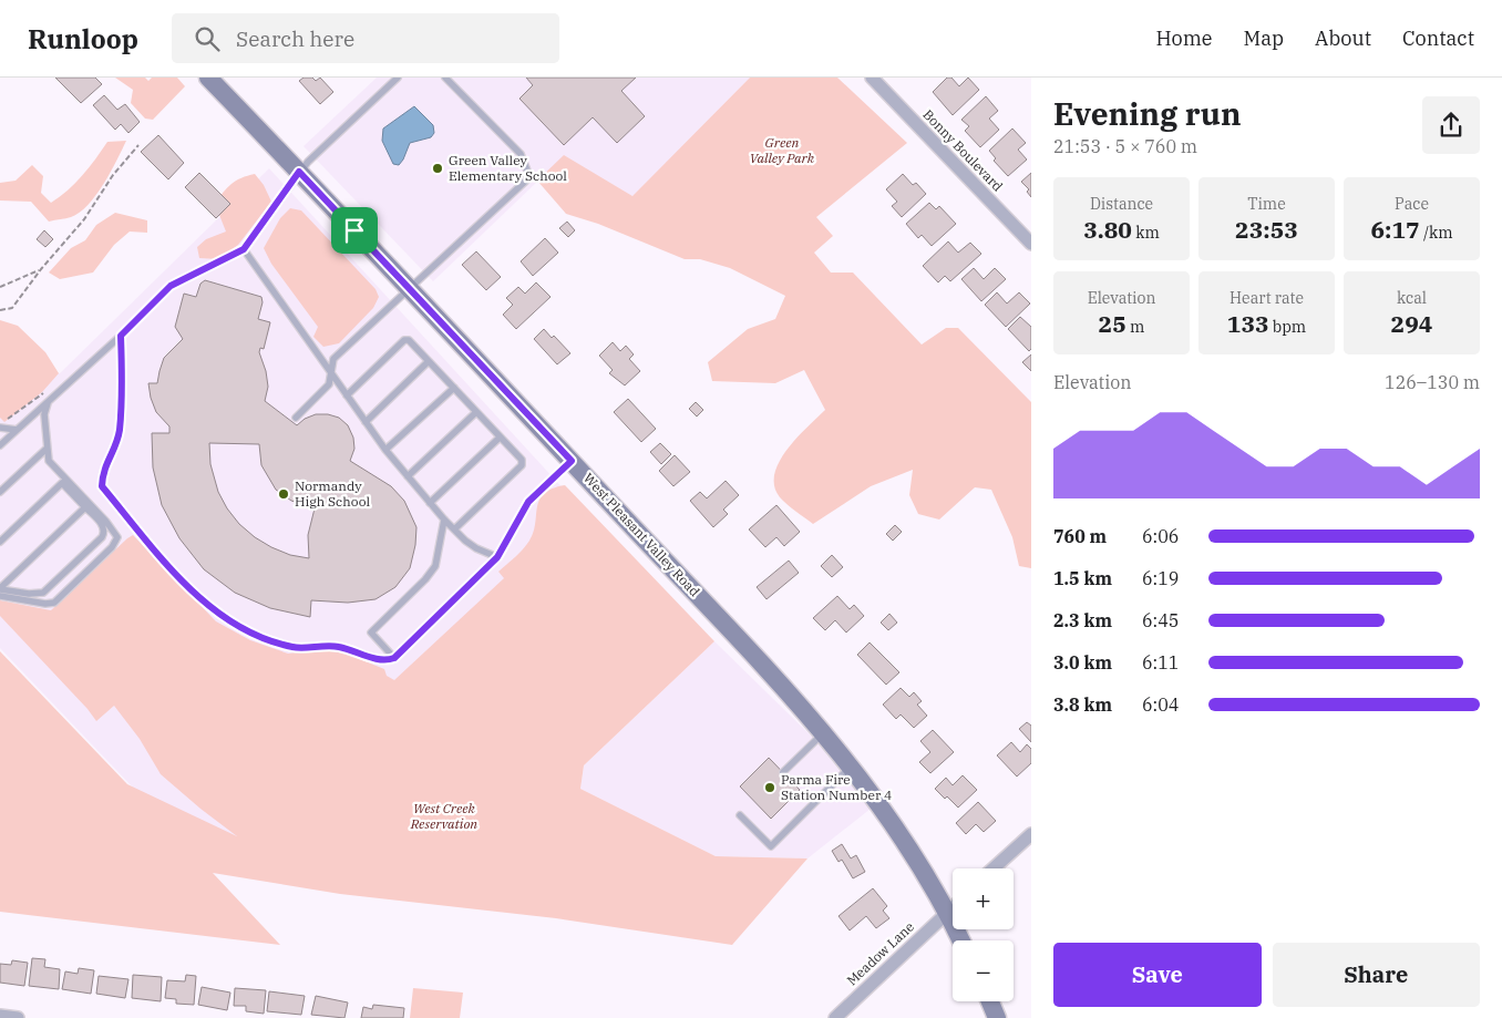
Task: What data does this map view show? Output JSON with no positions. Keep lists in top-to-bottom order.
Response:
{
  "streets": {
    "main road": ["West Pleasant Valley Road"],
    "street": ["Bonny Boulevard", "Meadow Lane"]
  },
  "crossings": [
    ["West Pleasant Valley Road", "Meadow Lane"]
  ],
  "parks": ["Green Valley Park", "West Creek Reservation"],
  "places": ["Green Valley Elementary School", "Normandy High School", "Parma Fire Station Number 4"],
  "page": {
    "header": "Runloop",
    "search": "Search here",
    "nav": [
      "Home",
      "Map",
      "About",
      "Contact"
    ],
    "heading": ["Evening run", "21:53 · 5 × 760 m"],
    "stats": [
      ["Distance", "3.80 km"],
      ["Time", "23:53"],
      ["Pace", "6:17 /km"],
      ["Elevation", "25 m"],
      ["Heart rate", "133 bpm"],
      ["kcal", "294"]
    ],
    "chart": ["Elevation", "126–130 m"],
    "list": [
      {
        "name": "760 m",
        "note": "6:06"
      },
      {
        "name": "1.5 km",
        "note": "6:19"
      },
      {
        "name": "2.3 km",
        "note": "6:45"
      },
      {
        "name": "3.0 km",
        "note": "6:11"
      },
      {
        "name": "3.8 km",
        "note": "6:04"
      }
    ],
    "map_buttons": ["+", "−"],
    "buttons": ["Save", "Share"]
  }
}
